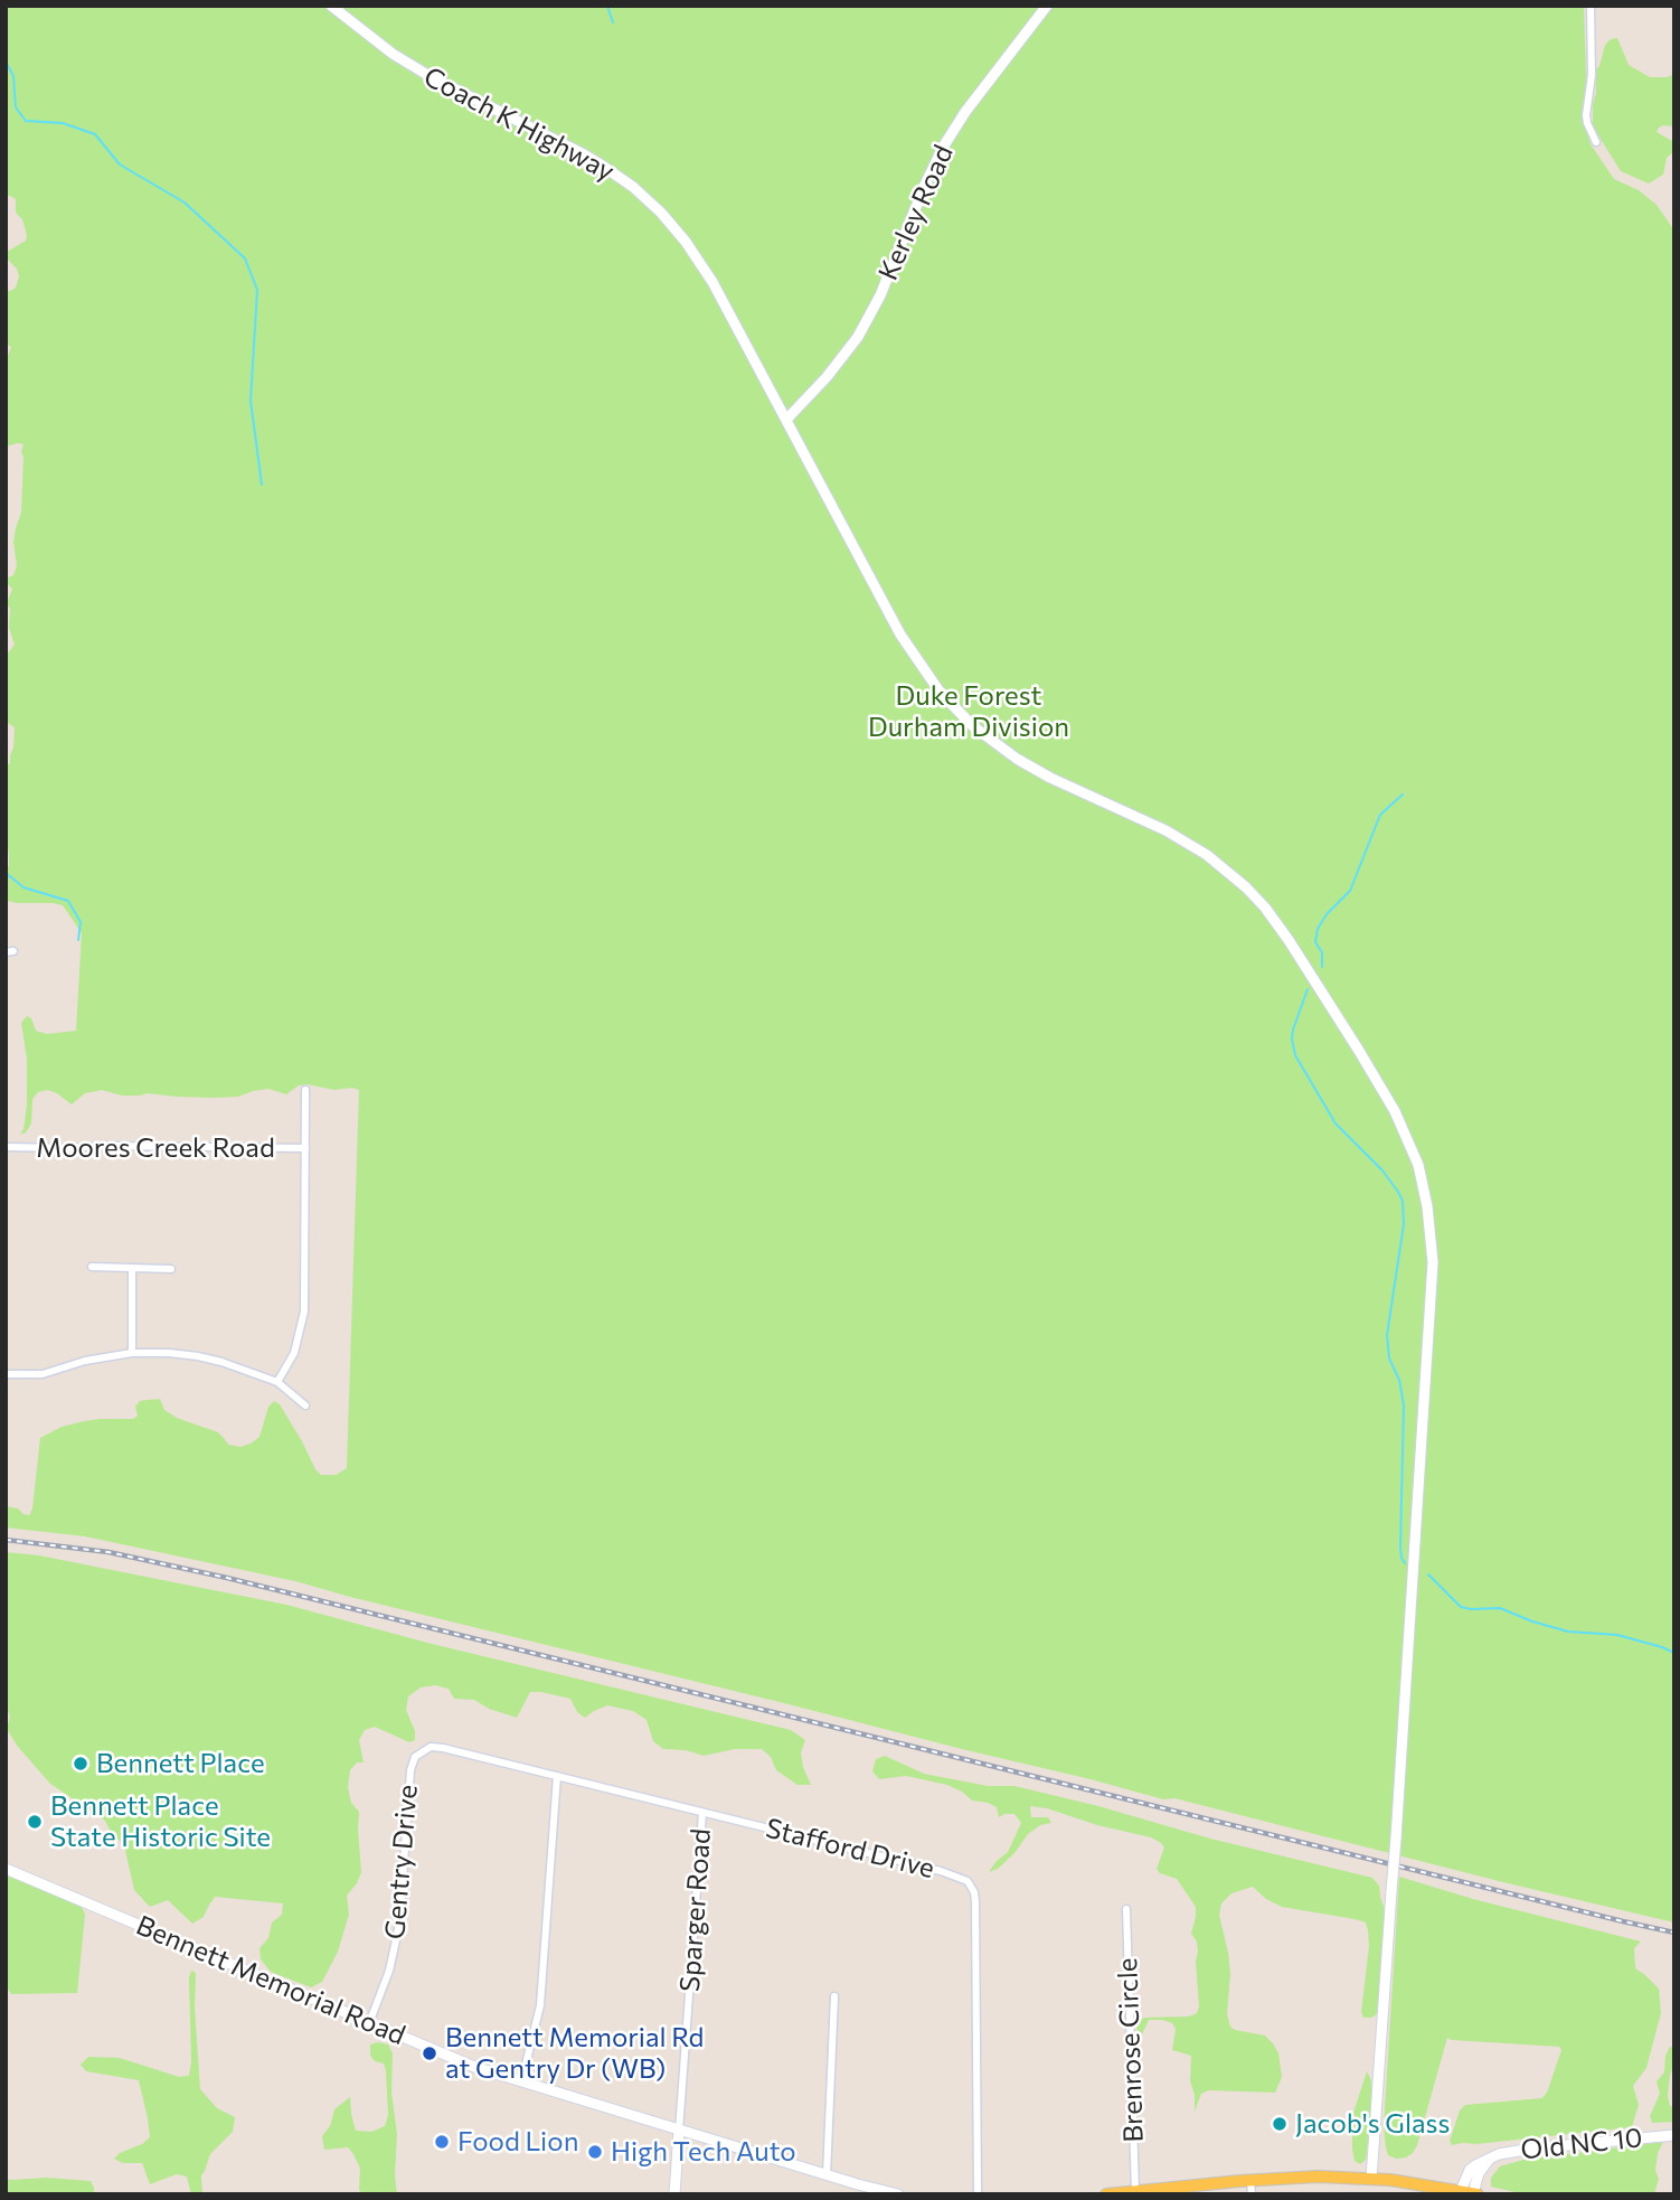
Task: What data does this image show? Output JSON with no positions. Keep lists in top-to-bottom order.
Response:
{
  "streets": {
    "street": [
      "Coach K Highway",
      "Kerley Road",
      "Moores Creek Road",
      "Stafford Drive",
      "Gentry Drive",
      "Sparger Road",
      "Bennett Memorial Road",
      "Brenrose Circle",
      "Old NC 10"
    ]
  },
  "crossings": [
    ["Coach K Highway", "Kerley Road"],
    ["Stafford Drive", "Gentry Drive"],
    ["Stafford Drive", "Sparger Road"],
    ["Gentry Drive", "Bennett Memorial Road"],
    ["Sparger Road", "Bennett Memorial Road"]
  ],
  "parks": ["Duke Forest Durham Division"],
  "places": [
    "Bennett Place",
    "Bennett Place State Historic Site",
    "Bennett Memorial Rd at Gentry Dr (WB)",
    "Jacob's Glass",
    "Food Lion",
    "High Tech Auto"
  ]
}
